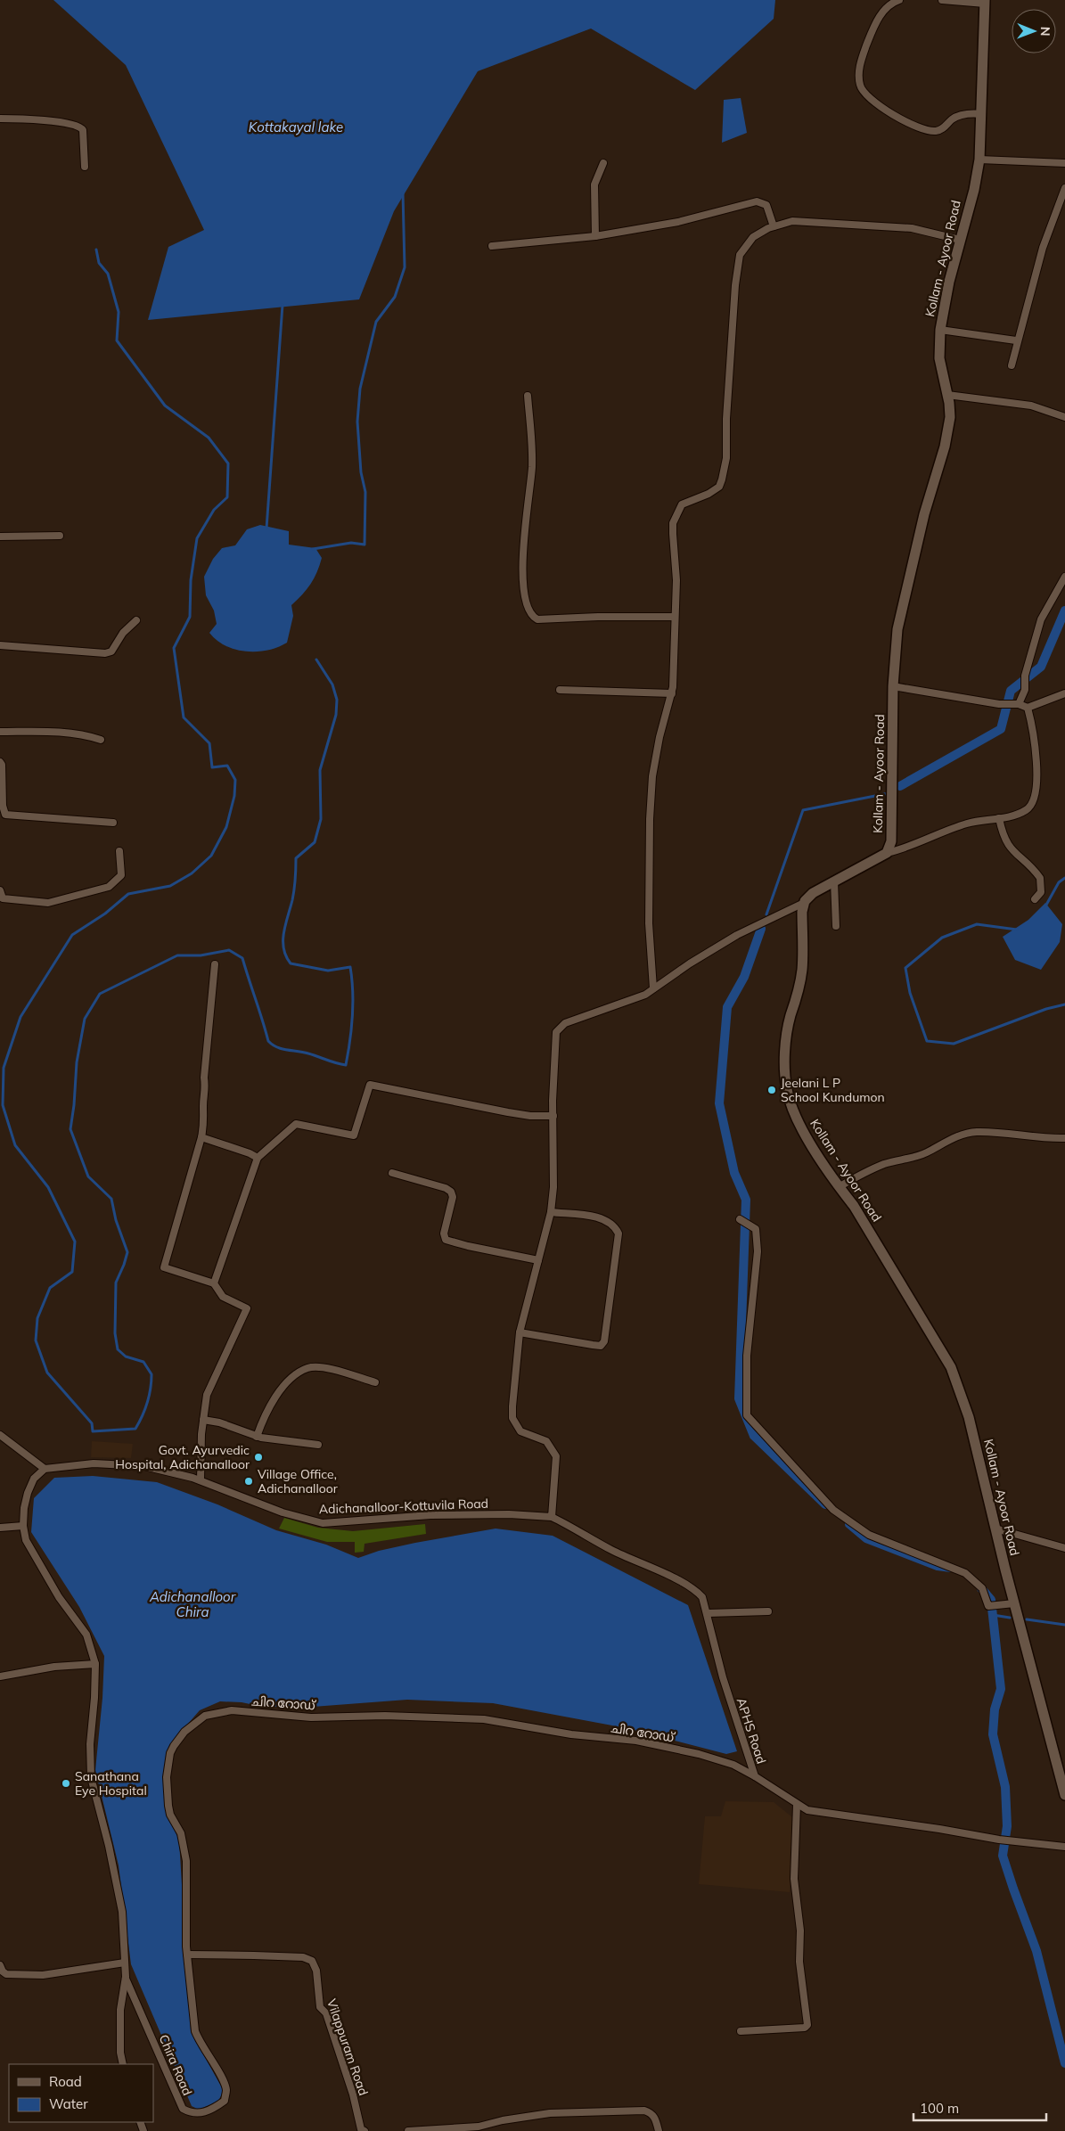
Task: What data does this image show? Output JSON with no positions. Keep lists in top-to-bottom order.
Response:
{
  "streets": {
    "main road": ["Kollam - Ayoor Road"],
    "street": [
      "Adichanalloor-Kottuvila Road",
      "ചിറ റോഡ്",
      "APHS Road",
      "Vilappuram Road",
      "Chira Road"
    ]
  },
  "crossings": [
    ["Adichanalloor-Kottuvila Road", "APHS Road"],
    ["ചിറ റോഡ്", "APHS Road"],
    ["ചിറ റോഡ്", "Vilappuram Road"],
    ["ചിറ റോഡ്", "Chira Road"]
  ],
  "water": ["Kottakayal lake", "Adichanalloor Chira"],
  "places": [
    "Jeelani L P School Kundumon",
    "Govt. Ayurvedic Hospital, Adichanalloor",
    "Village Office, Adichanalloor",
    "Sanathana Eye Hospital"
  ],
  "legend": ["Road", "Water"],
  "scale_bar": "100 m",
  "north": "right"
}
